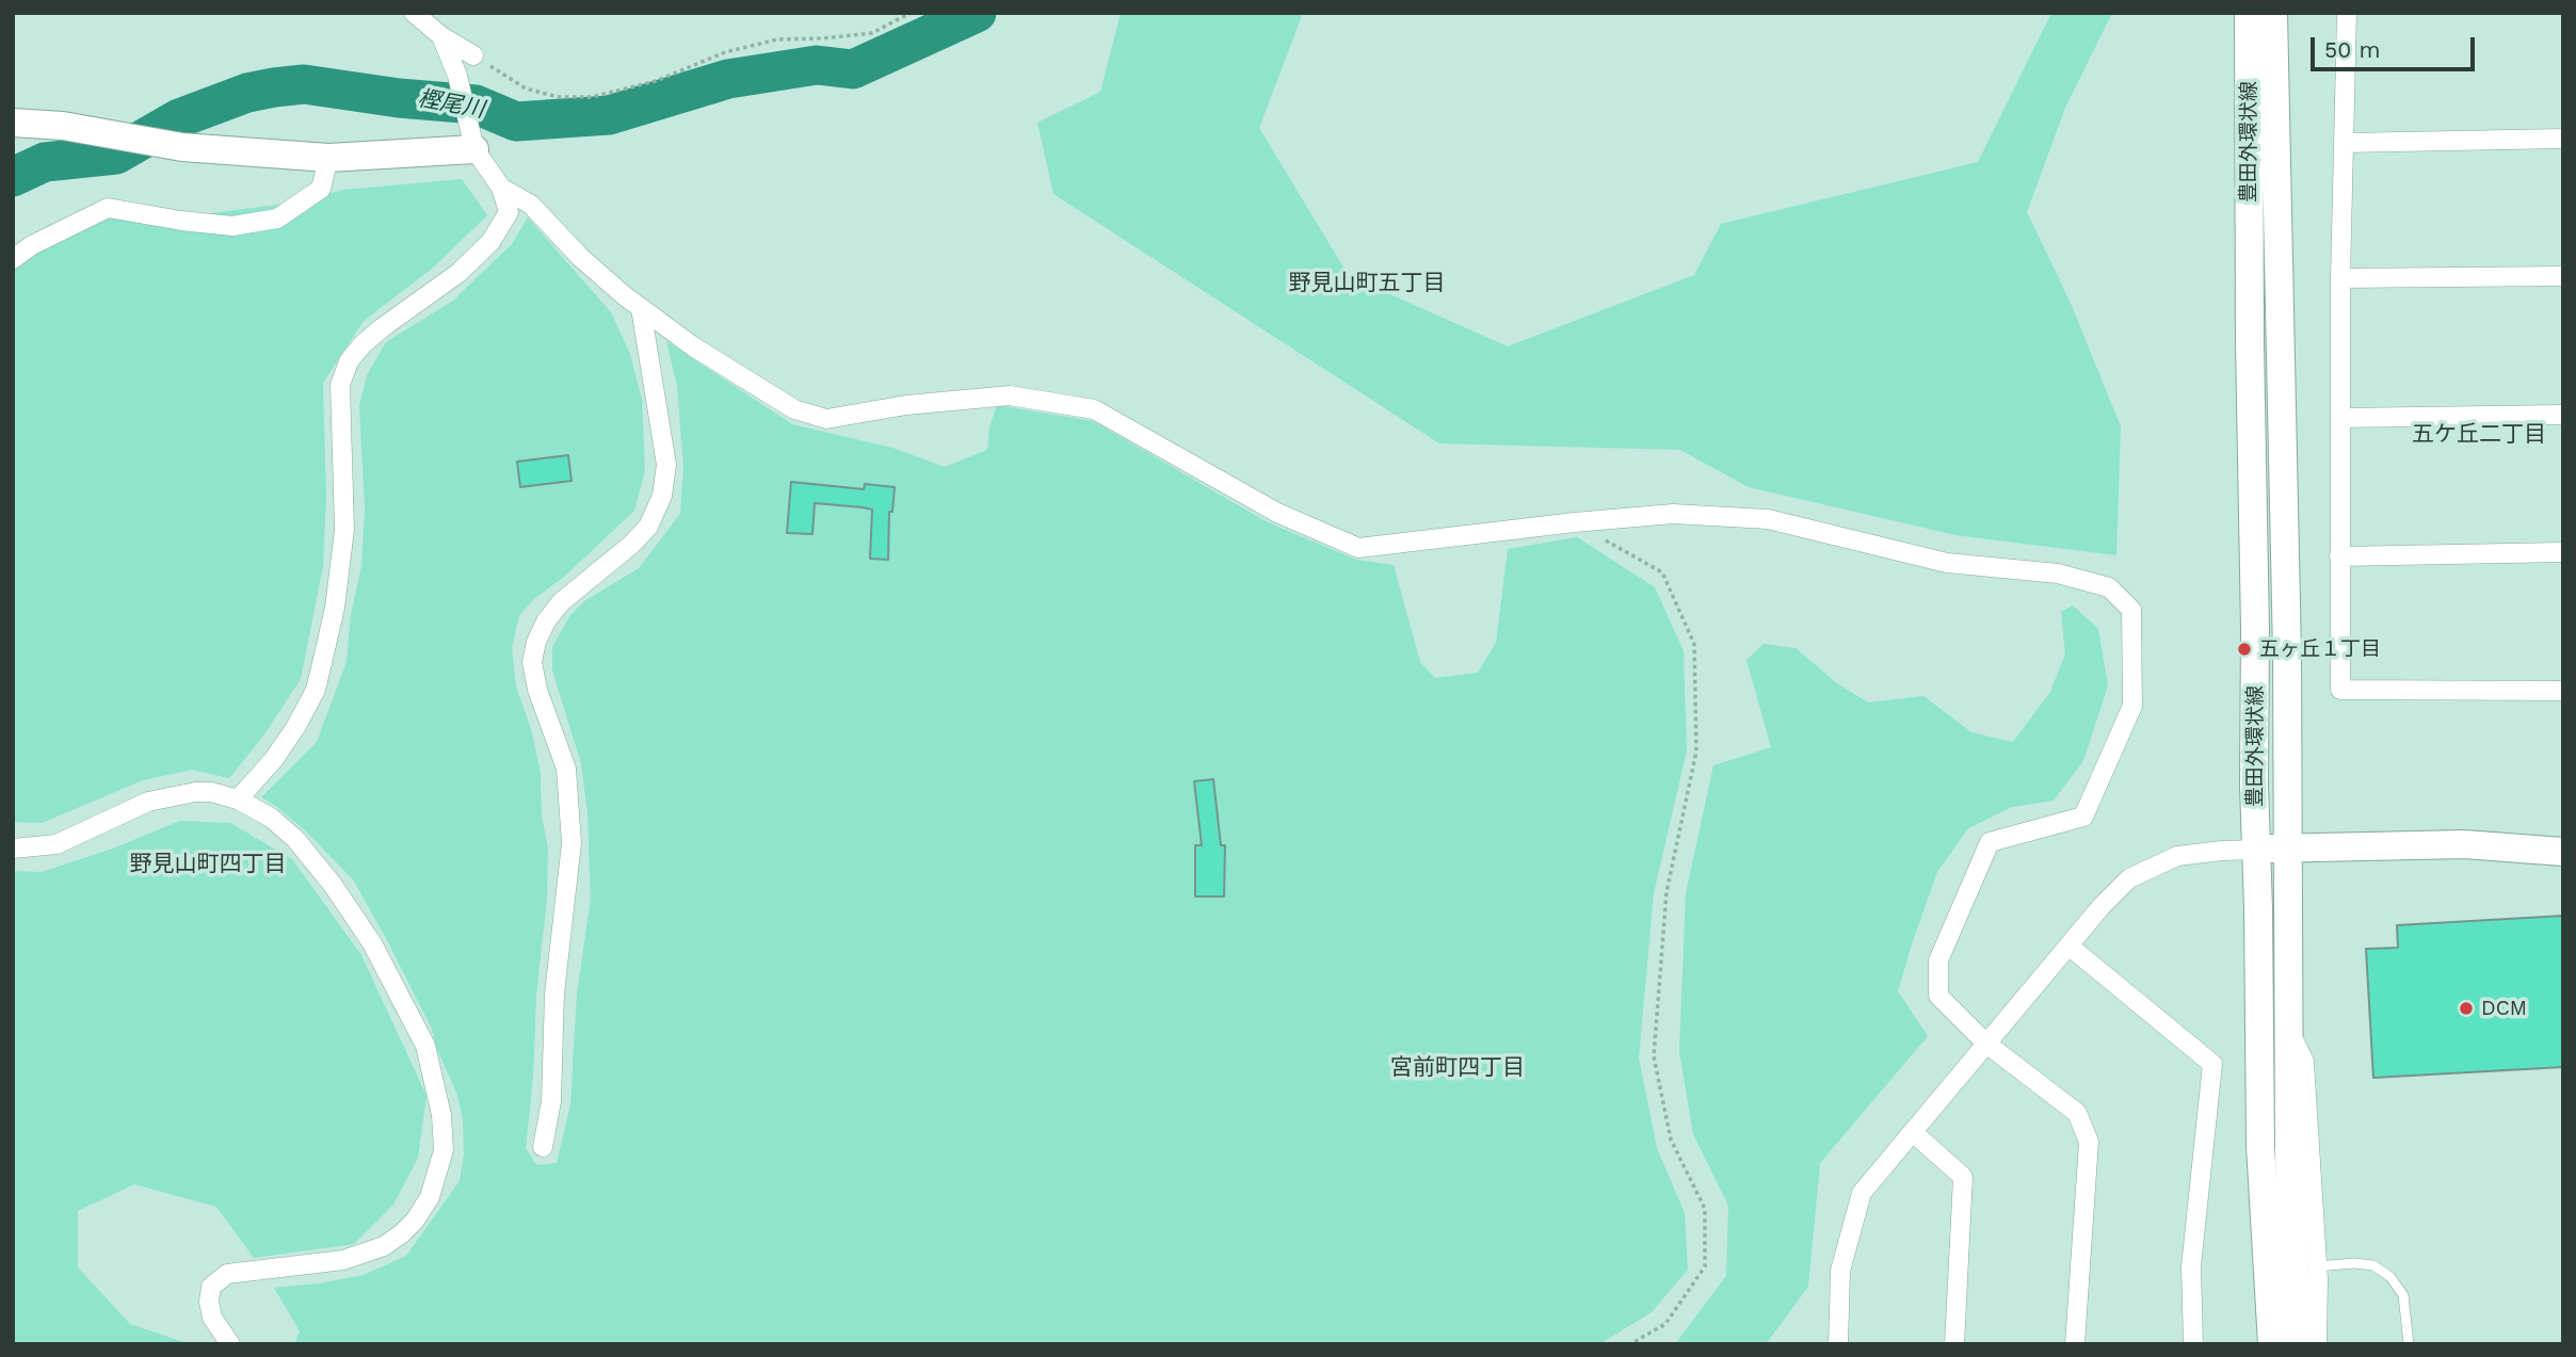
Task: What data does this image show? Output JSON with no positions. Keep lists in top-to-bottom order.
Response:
{
  "streets": {
    "street": ["豊田外環状線"]
  },
  "districts": [
    "野見山町五丁目",
    "五ケ丘二丁目",
    "野見山町四丁目",
    "宮前町四丁目"
  ],
  "water": ["樫尾川"],
  "places": ["五ヶ丘１丁目", "DCM"],
  "scale_bar": "50 m"
}
